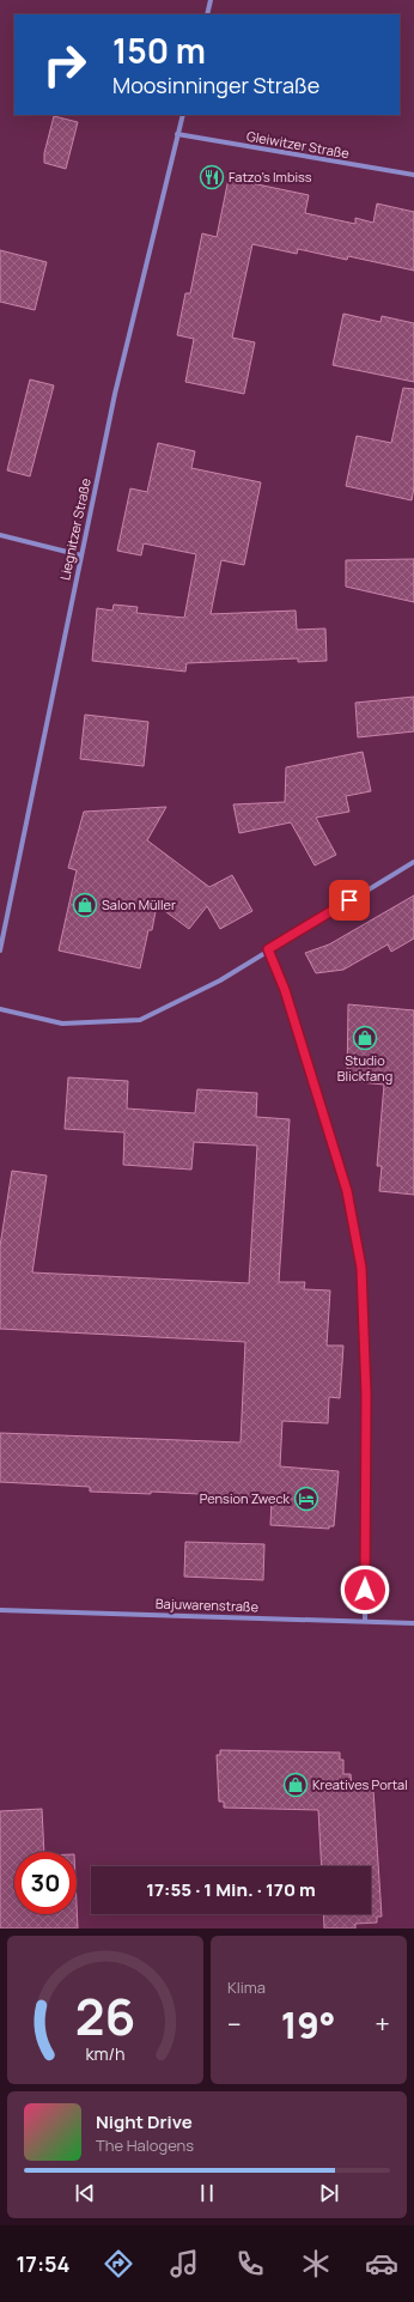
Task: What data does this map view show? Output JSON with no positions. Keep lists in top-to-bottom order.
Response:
{
  "streets": {
    "street": ["Gleiwitzer Straße", "Liegnitzer Straße", "Bajuwarenstraße"]
  },
  "crossings": [
    ["Gleiwitzer Straße", "Liegnitzer Straße"]
  ],
  "places": {
    "restaurant": ["Fatzo's Imbiss"],
    "shop": ["Salon Müller", "Studio Blickfang", "Kreatives Portal"],
    "hotel": ["Pension Zweck"]
  },
  "page": {
    "turn": ["150 m", "Moosinninger Straße"],
    "limit": "30",
    "trip": "17:55 · 1 Min. · 170 m",
    "tile": "Klima",
    "heat": ["−", "19°", "+"],
    "song": ["Night Drive", "The Halogens"],
    "tabs": "17:54",
    "gauge": ["26", "km/h"]
  }
}
